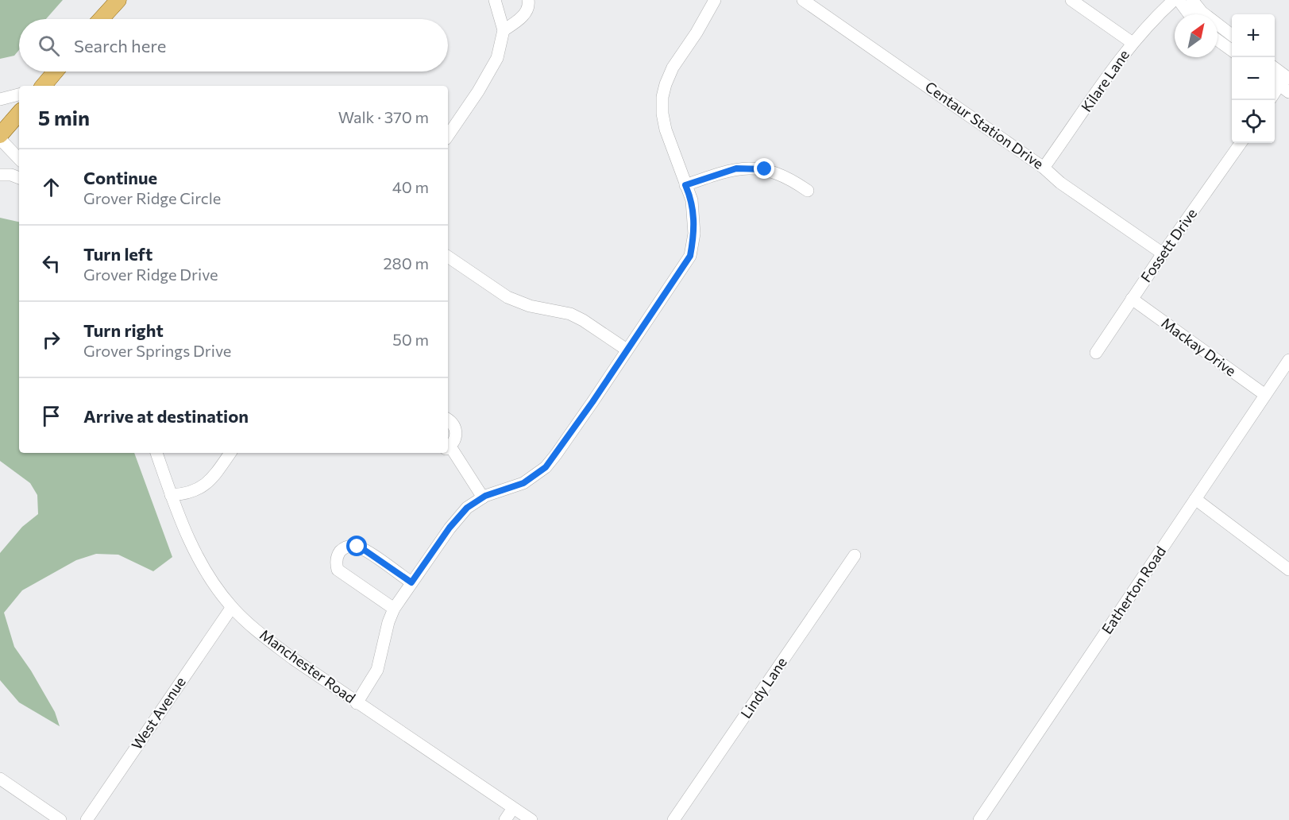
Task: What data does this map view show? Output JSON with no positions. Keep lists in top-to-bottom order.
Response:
{
  "streets": {
    "street": [
      "Kilare Lane",
      "Centaur Station Drive",
      "Fossett Drive",
      "Mackay Drive",
      "Eatherton Road",
      "Manchester Road",
      "Lindy Lane",
      "West Avenue"
    ]
  },
  "crossings": [
    ["Kilare Lane", "Centaur Station Drive"],
    ["Centaur Station Drive", "Fossett Drive"],
    ["Fossett Drive", "Mackay Drive"],
    ["Mackay Drive", "Eatherton Road"],
    ["Manchester Road", "West Avenue"]
  ],
  "north": "top right",
  "page": {
    "map_buttons": ["+", "−"],
    "search": "Search here",
    "heading": ["5 min", "Walk · 370 m"],
    "list": [
      ["Continue", "Grover Ridge Circle", "40 m"],
      ["Turn left", "Grover Ridge Drive", "280 m"],
      ["Turn right", "Grover Springs Drive", "50 m"],
      "Arrive at destination"
    ]
  }
}
